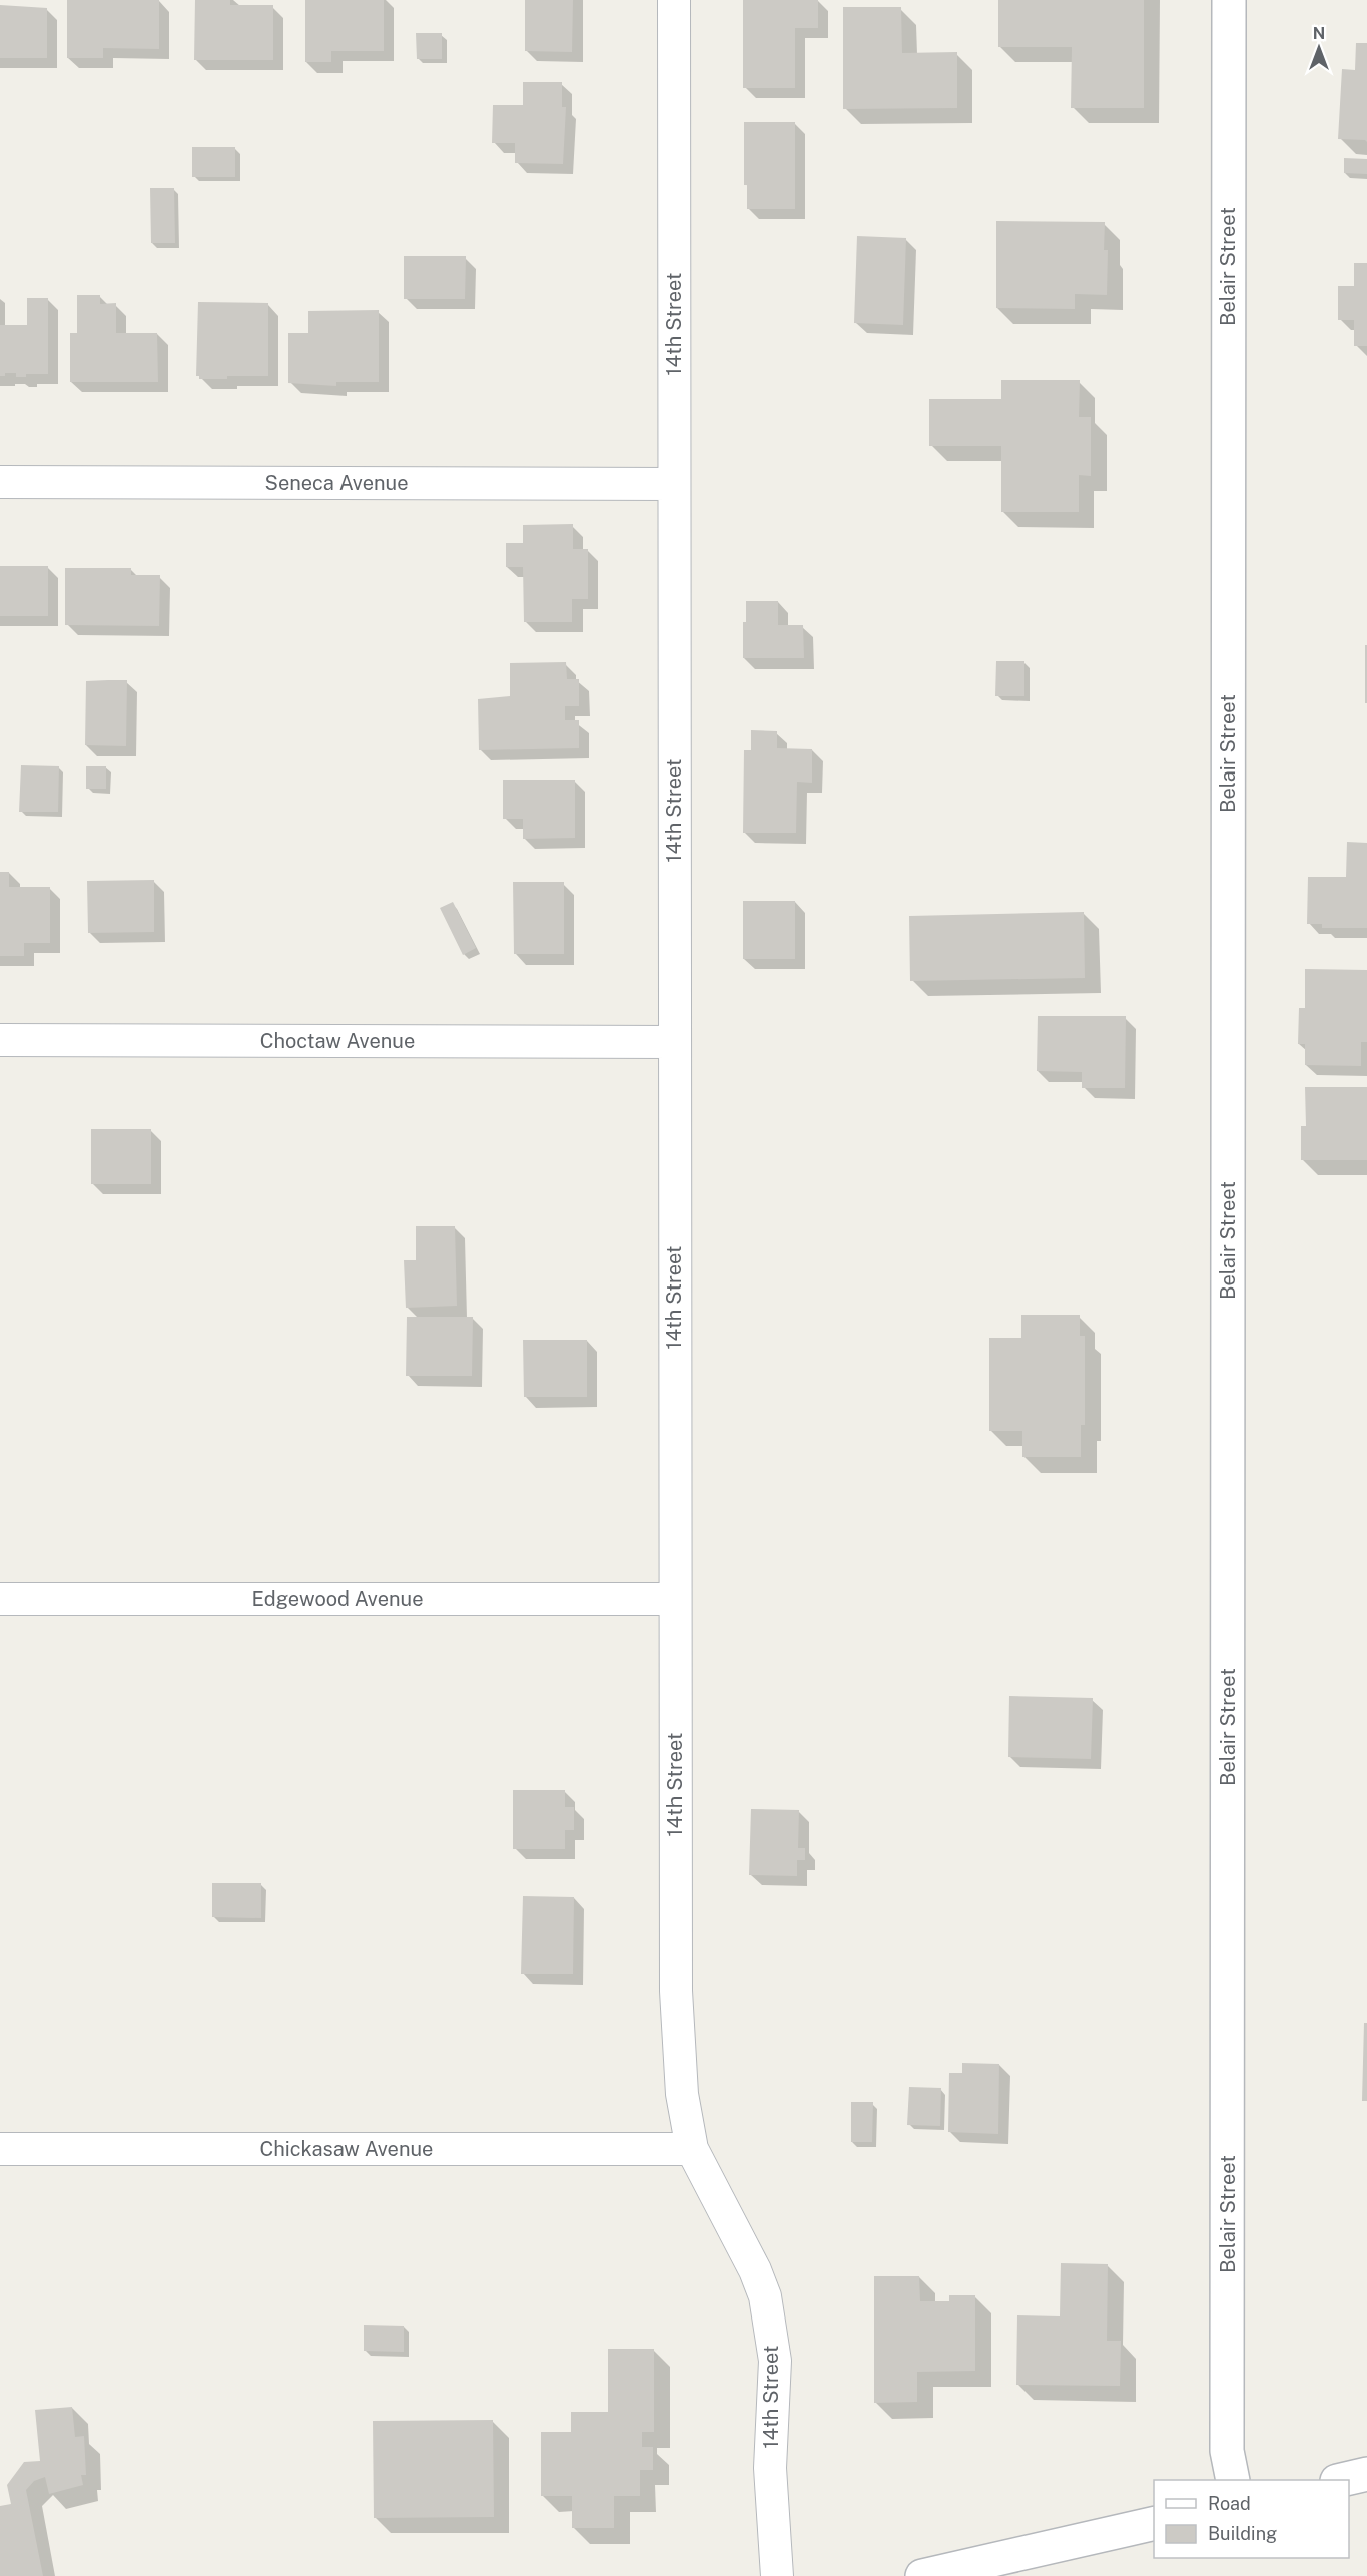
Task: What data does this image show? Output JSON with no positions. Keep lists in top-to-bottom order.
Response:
{
  "streets": {
    "street": [
      "Belair Street",
      "14th Street",
      "Seneca Avenue",
      "Choctaw Avenue",
      "Edgewood Avenue",
      "Chickasaw Avenue"
    ]
  },
  "crossings": [
    ["14th Street", "Seneca Avenue"],
    ["14th Street", "Choctaw Avenue"],
    ["14th Street", "Edgewood Avenue"],
    ["14th Street", "Chickasaw Avenue"]
  ],
  "legend": ["Road", "Building"],
  "north": "top"
}
